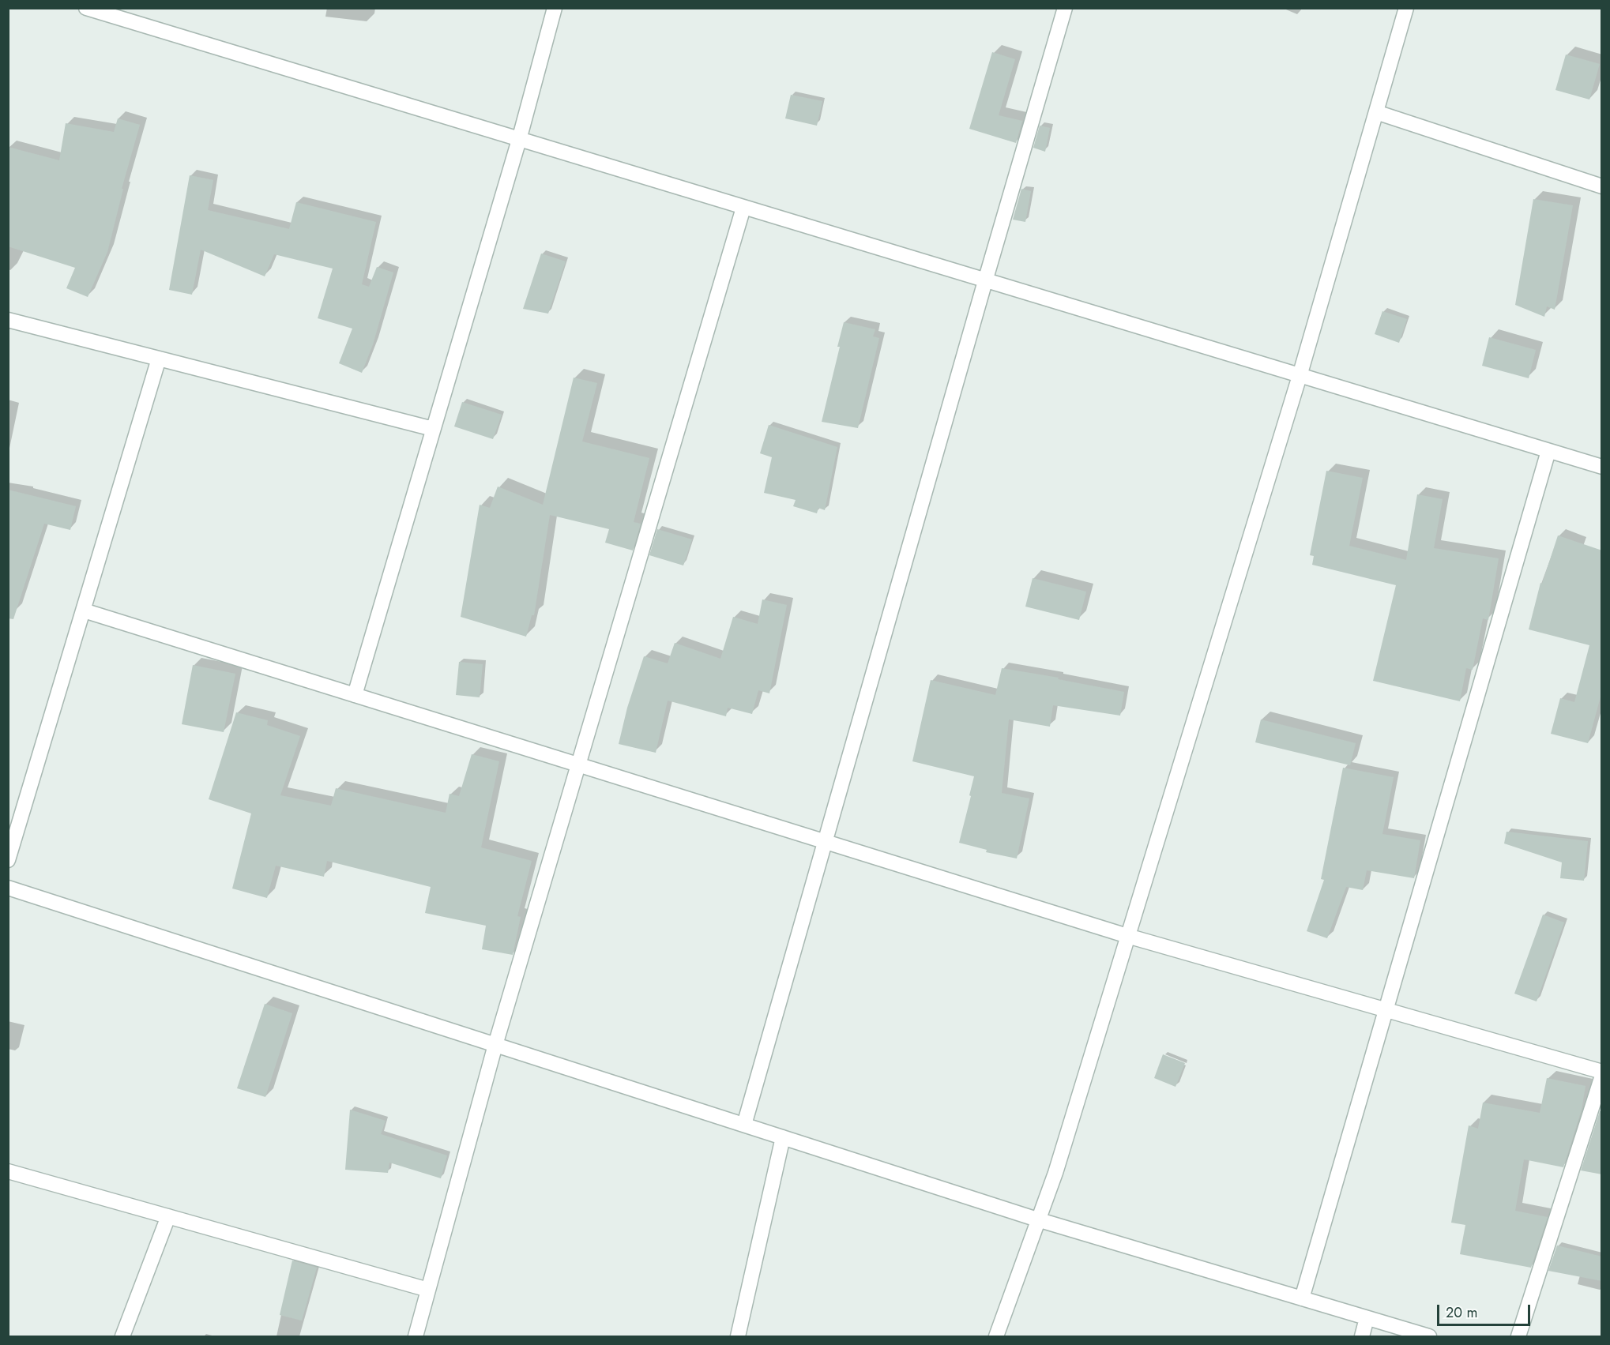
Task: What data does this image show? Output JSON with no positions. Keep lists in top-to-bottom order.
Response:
{
  "scale_bar": "20 m"
}
